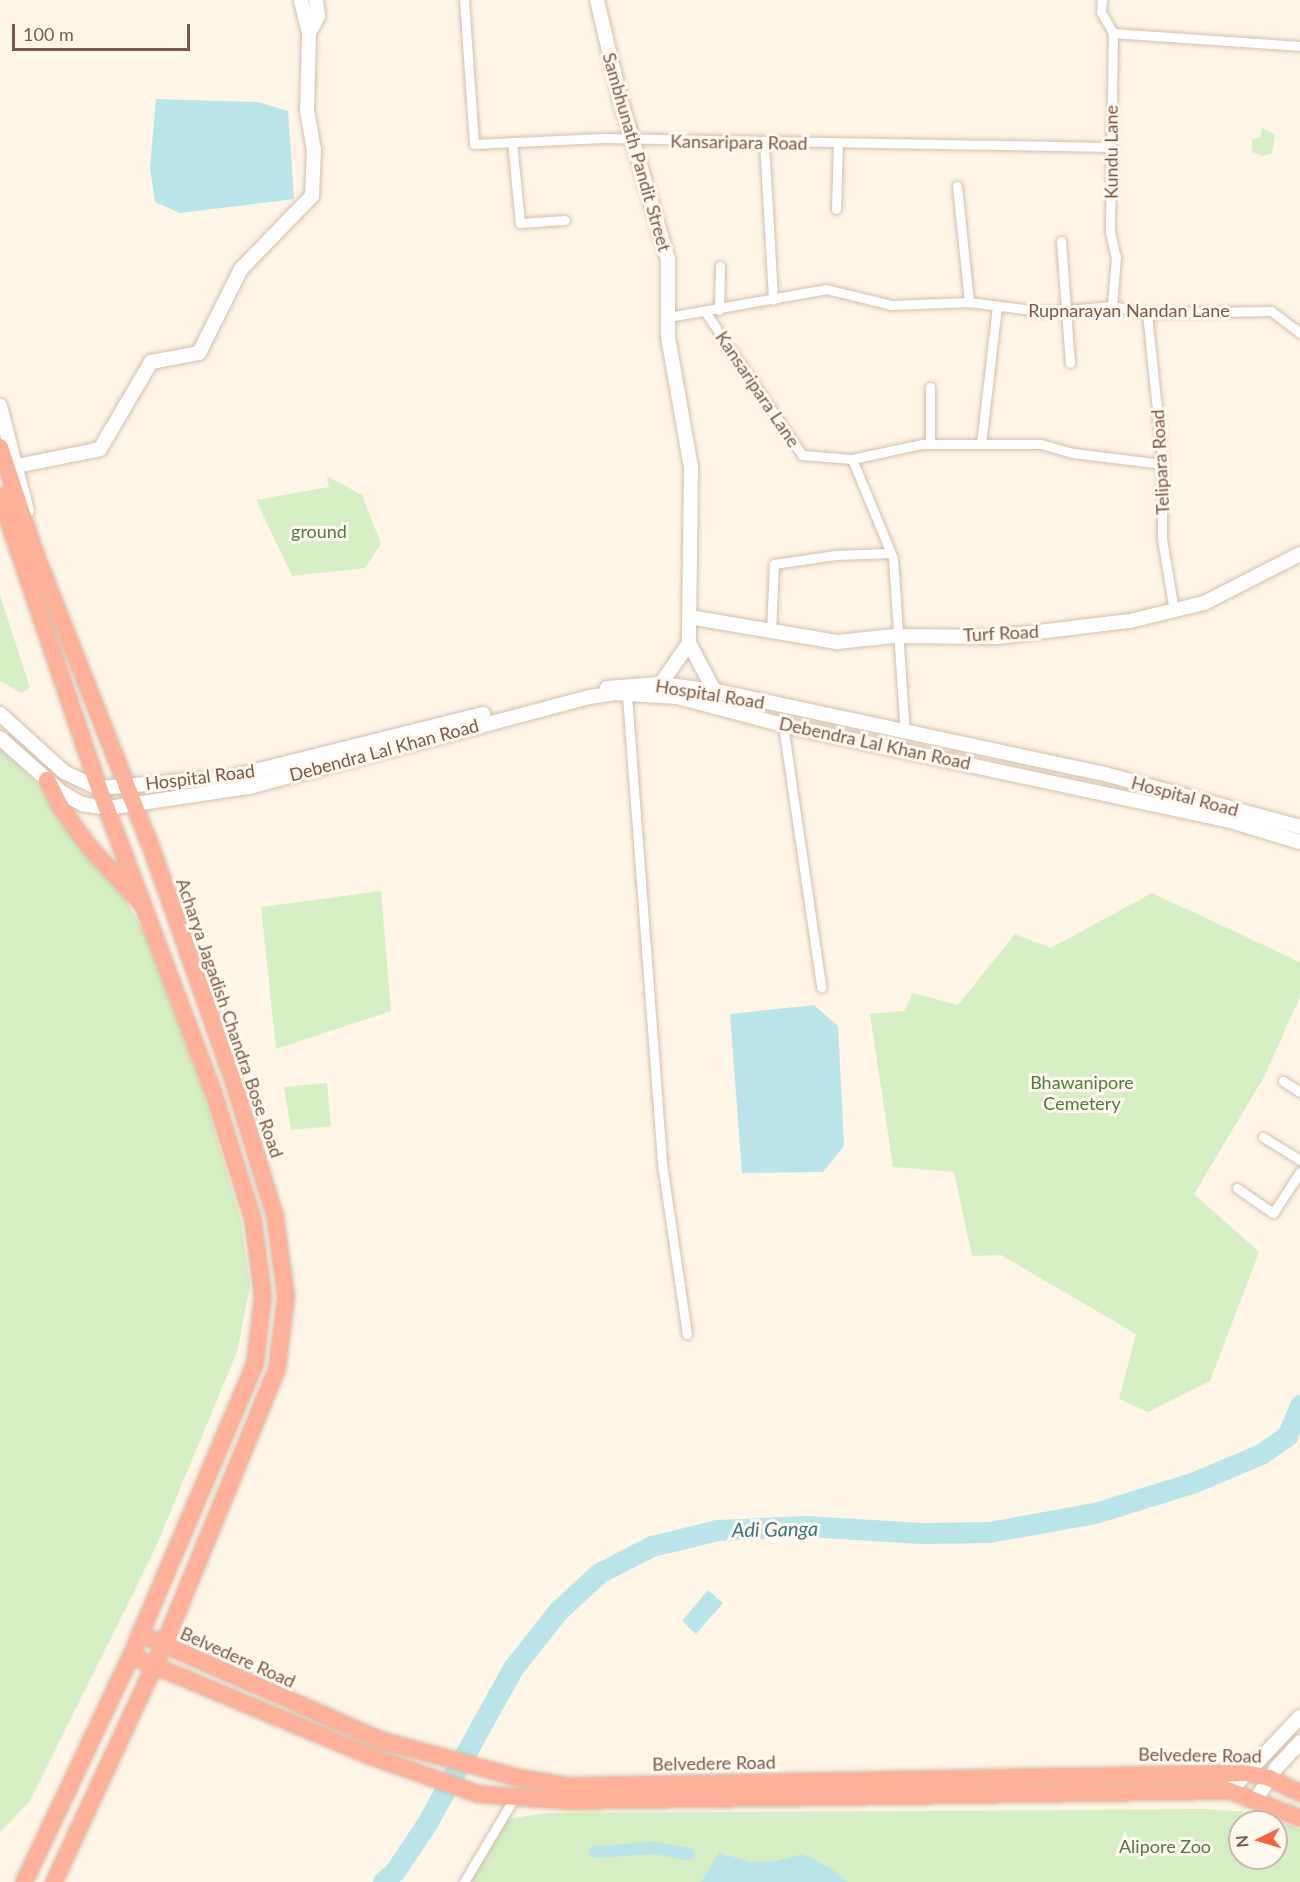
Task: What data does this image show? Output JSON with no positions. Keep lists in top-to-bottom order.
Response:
{
  "streets": {
    "highway": ["Acharya Jagadish Chandra Bose Road", "Belvedere Road"],
    "main road": [
      "Sambhunath Pandit Street",
      "Turf Road",
      "Hospital Road",
      "Debendra Lal Khan Road"
    ],
    "street": [
      "Kansaripara Road",
      "Kundu Lane",
      "Rupnarayan Nandan Lane",
      "Kansaripara Lane",
      "Telipara Road"
    ]
  },
  "crossings": [
    ["Kansaripara Road", "Sambhunath Pandit Street"],
    ["Kansaripara Road", "Kundu Lane"],
    ["Sambhunath Pandit Street", "Rupnarayan Nandan Lane"],
    ["Sambhunath Pandit Street", "Turf Road"],
    ["Kundu Lane", "Rupnarayan Nandan Lane"],
    ["Rupnarayan Nandan Lane", "Kansaripara Lane"],
    ["Rupnarayan Nandan Lane", "Telipara Road"],
    ["Telipara Road", "Turf Road"],
    ["Hospital Road", "Debendra Lal Khan Road"],
    ["Hospital Road", "Acharya Jagadish Chandra Bose Road"],
    ["Debendra Lal Khan Road", "Acharya Jagadish Chandra Bose Road"],
    ["Acharya Jagadish Chandra Bose Road", "Belvedere Road"]
  ],
  "water": ["Adi Ganga"],
  "parks": ["ground", "Bhawanipore Cemetery", "Alipore Zoo"],
  "scale_bar": "100 m",
  "north": "left"
}
